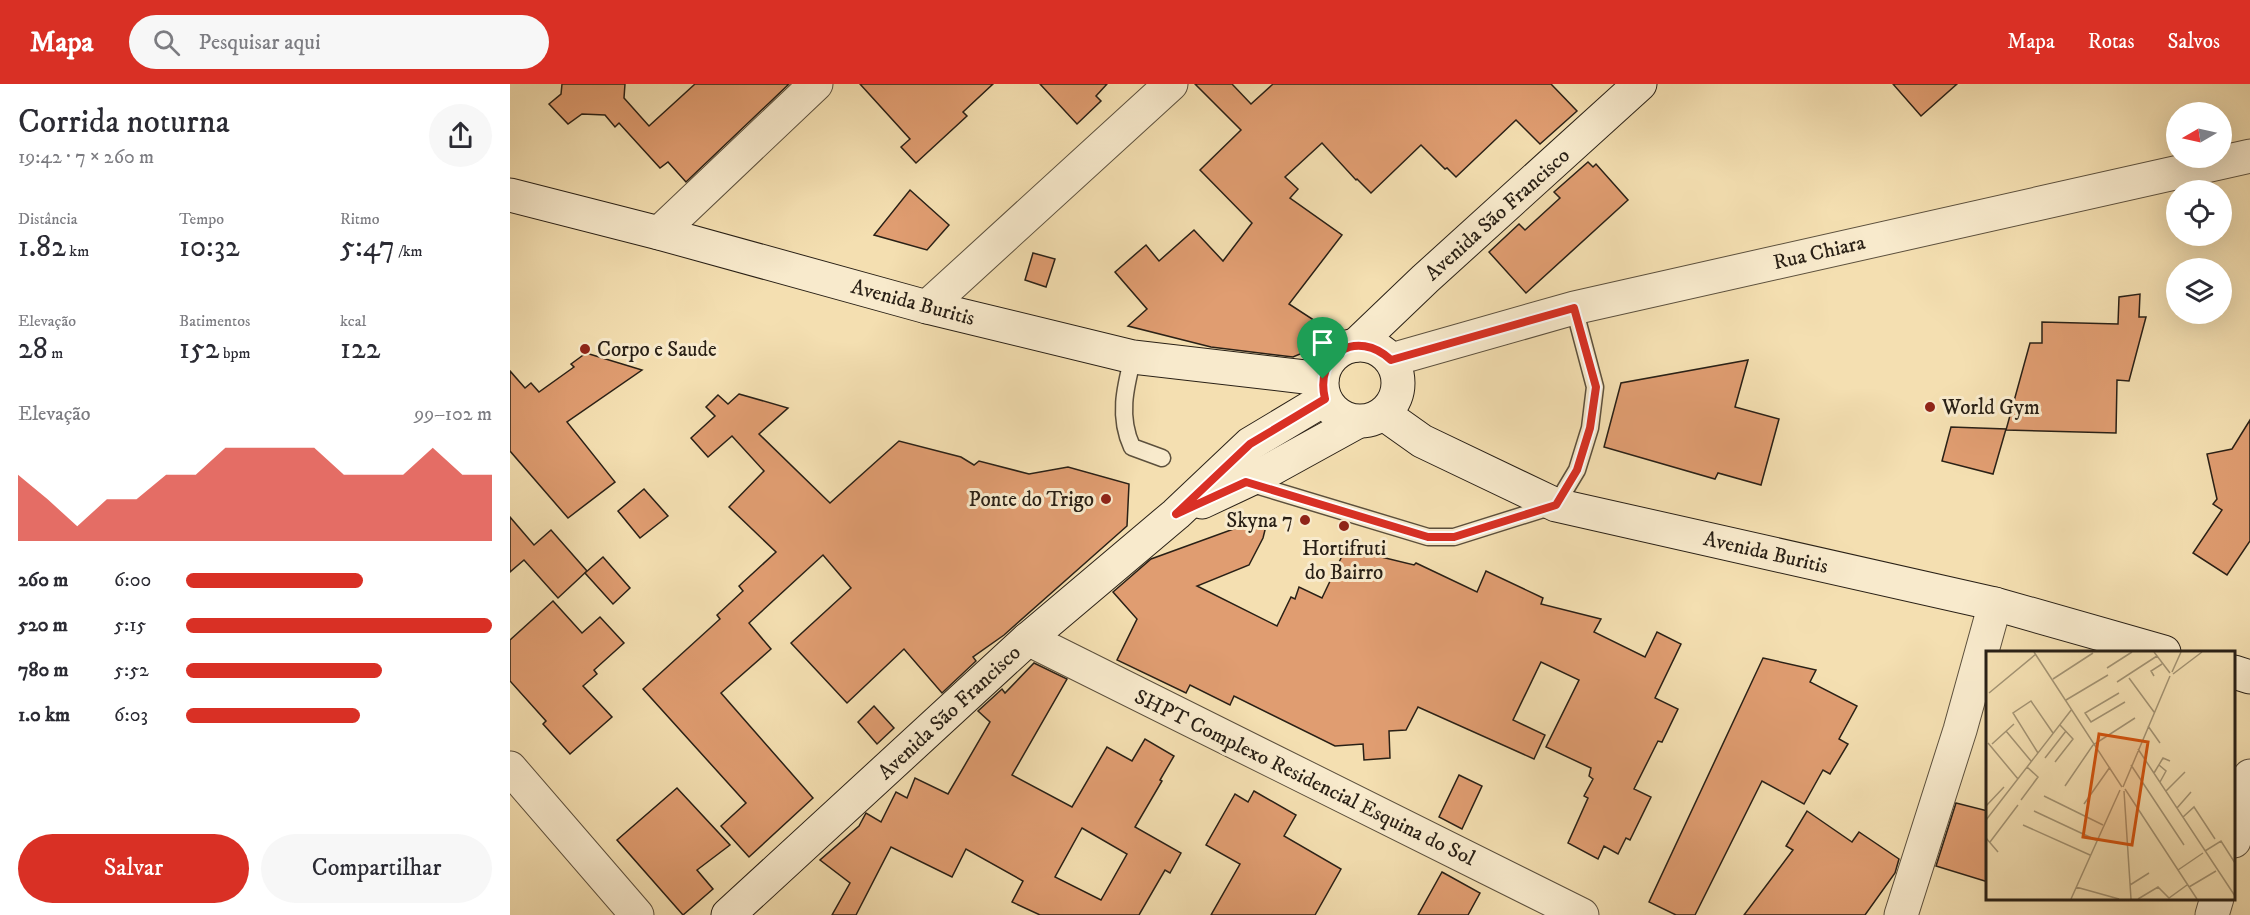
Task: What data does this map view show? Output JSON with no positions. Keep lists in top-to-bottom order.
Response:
{
  "streets": {
    "street": [
      "Avenida São Francisco",
      "Rua Chiara",
      "Avenida Buritis",
      "SHPT Complexo Residencial Esquina do Sol"
    ]
  },
  "crossings": [
    ["Avenida São Francisco", "Rua Chiara"],
    ["Avenida São Francisco", "Avenida Buritis"],
    ["Avenida São Francisco", "SHPT Complexo Residencial Esquina do Sol"],
    ["Rua Chiara", "Avenida Buritis"]
  ],
  "places": [
    "Corpo e Saude",
    "World Gym",
    "Ponte do Trigo",
    "Skyna 7",
    "Hortifruti do Bairro"
  ],
  "north": "left",
  "page": {
    "header": "Mapa",
    "search": "Pesquisar aqui",
    "nav": ["Mapa", "Rotas", "Salvos"],
    "heading": ["Corrida noturna", "19:42 · 7 × 260 m"],
    "stats": [
      ["Distância", "1.82 km"],
      ["Tempo", "10:32"],
      ["Ritmo", "5:47 /km"],
      ["Elevação", "28 m"],
      ["Batimentos", "152 bpm"],
      ["kcal", "122"]
    ],
    "chart": ["Elevação", "99–102 m"],
    "list": [
      {
        "name": "260 m",
        "note": "6:00"
      },
      {
        "name": "520 m",
        "note": "5:15"
      },
      {
        "name": "780 m",
        "note": "5:52"
      },
      {
        "name": "1.0 km",
        "note": "6:03"
      }
    ],
    "buttons": ["Salvar", "Compartilhar"]
  }
}
